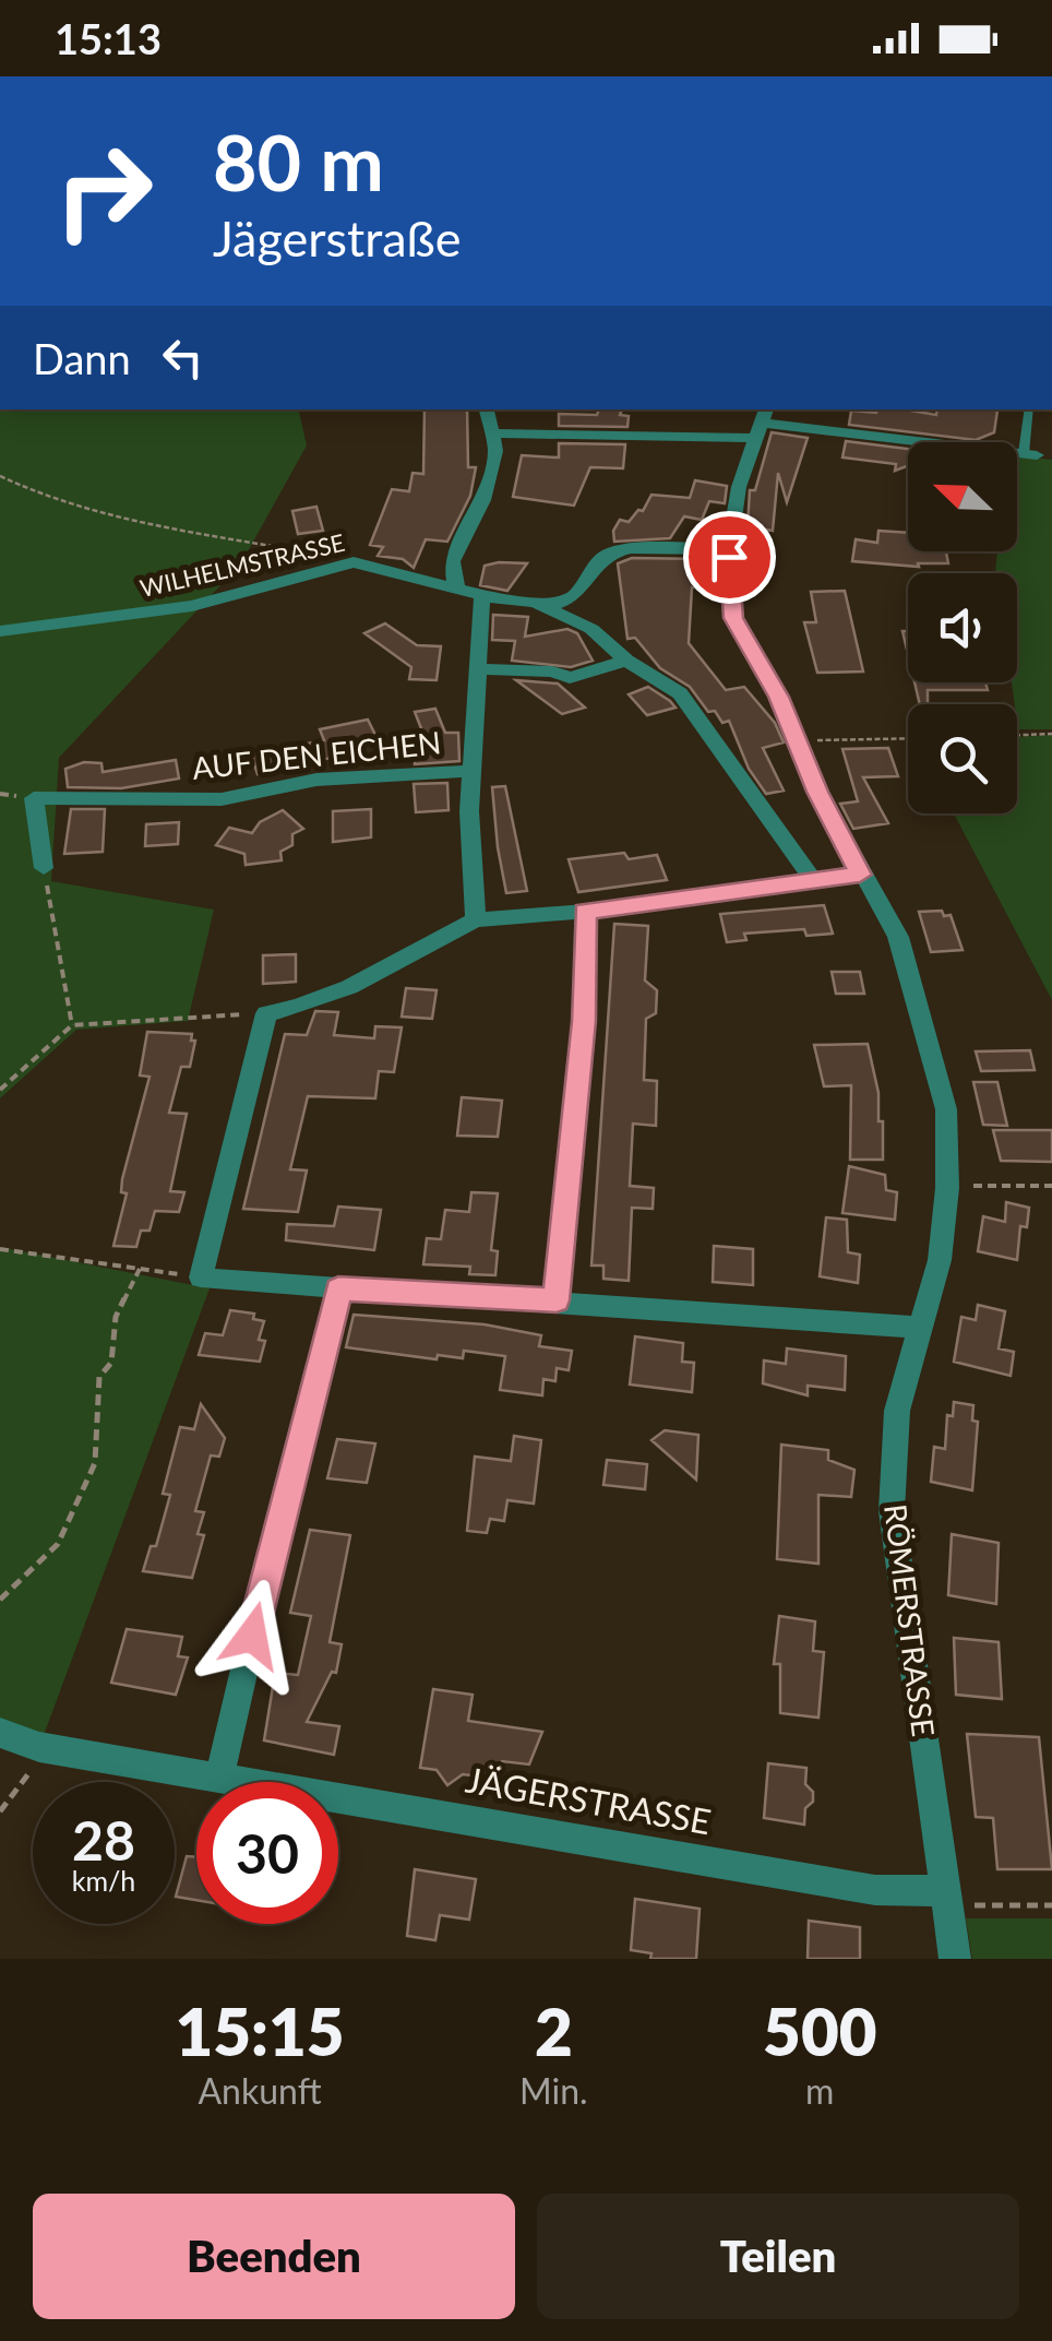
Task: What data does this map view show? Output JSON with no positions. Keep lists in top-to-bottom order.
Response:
{
  "streets": {
    "street": [
      "WILHELMSTRASSE",
      "AUF DEN EICHEN",
      "RÖMERSTRASSE",
      "JÄGERSTRASSE"
    ]
  },
  "crossings": [
    ["WILHELMSTRASSE", "RÖMERSTRASSE"],
    ["RÖMERSTRASSE", "JÄGERSTRASSE"]
  ],
  "north": "top left",
  "page": {
    "status": "15:13",
    "turn": ["80 m", "Jägerstraße"],
    "then": "Dann",
    "speed": "28 km/h",
    "limit": "30",
    "eta": [
      "15:15",
      "Ankunft",
      "2",
      "Min.",
      "500",
      "m"
    ],
    "buttons": ["Beenden", "Teilen"]
  }
}
